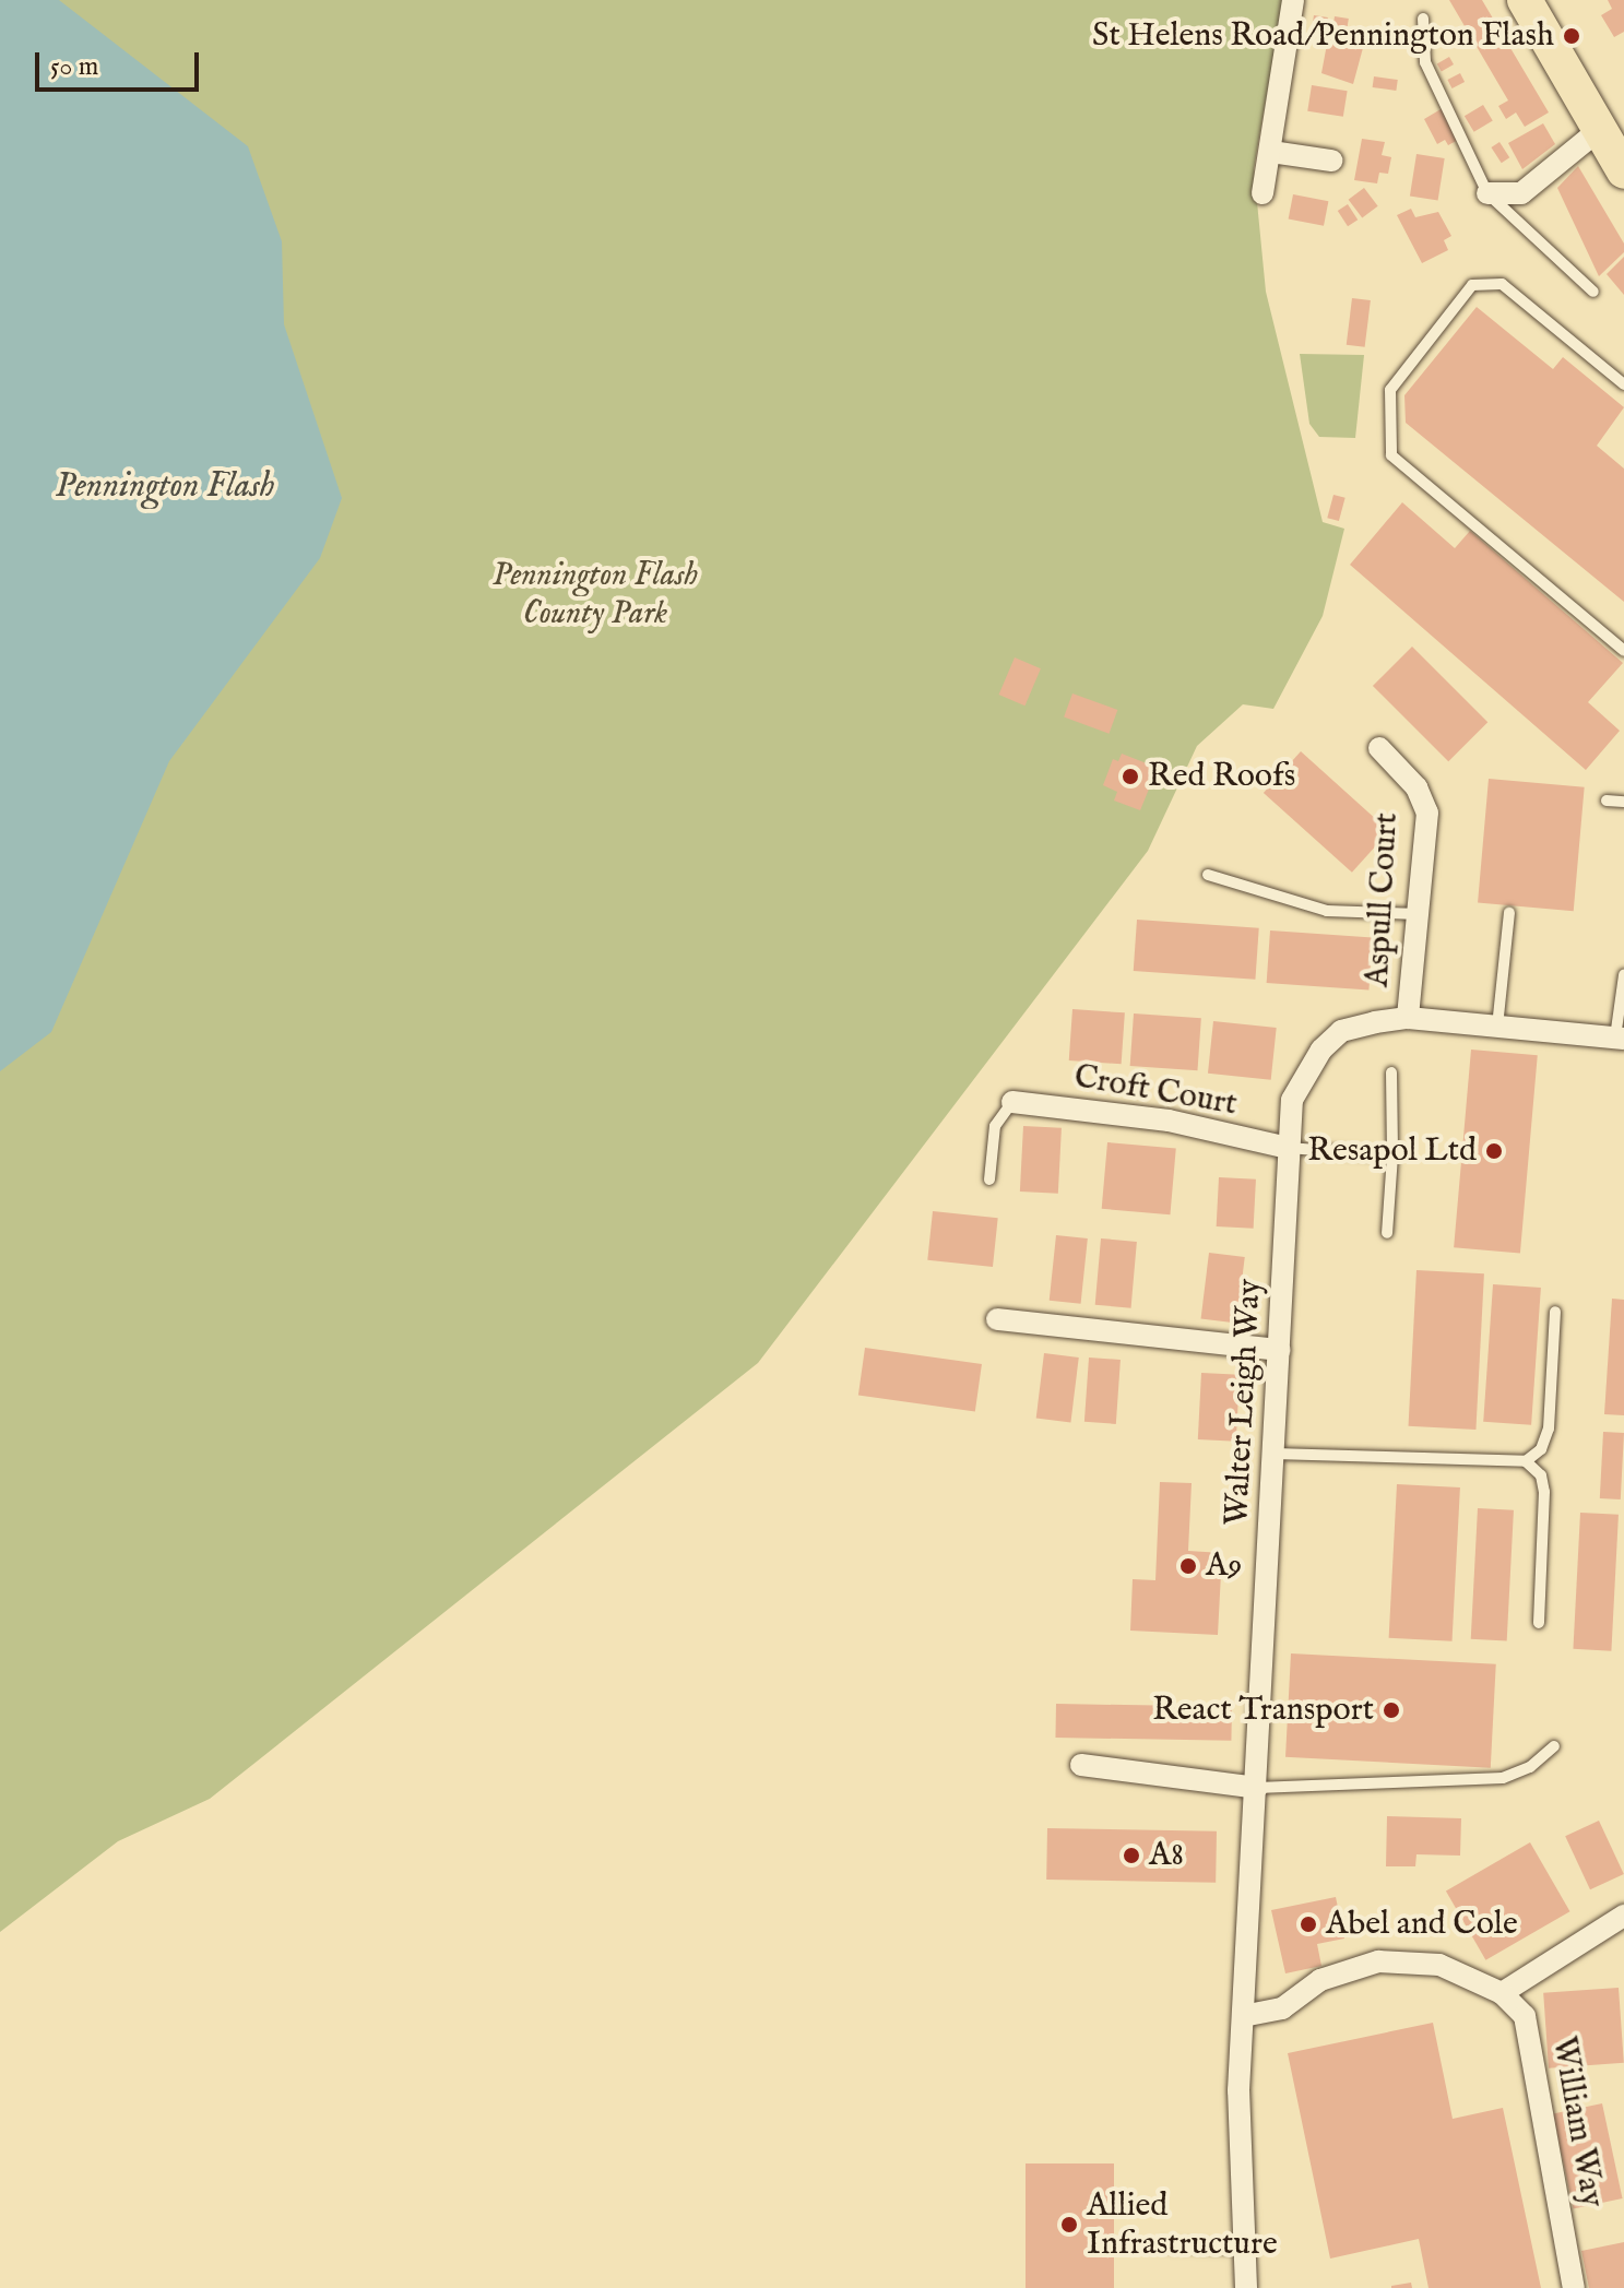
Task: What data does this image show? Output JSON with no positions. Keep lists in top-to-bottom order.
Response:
{
  "streets": {
    "street": [
      "Aspull Court",
      "Croft Court",
      "Walter Leigh Way",
      "William Way"
    ]
  },
  "crossings": [
    ["Aspull Court", "Walter Leigh Way"],
    ["Croft Court", "Walter Leigh Way"],
    ["Walter Leigh Way", "William Way"]
  ],
  "water": ["Pennington Flash"],
  "parks": ["Pennington Flash County Park"],
  "places": [
    "St Helens Road/Pennington Flash",
    "Red Roofs",
    "Resapol Ltd",
    "A9",
    "React Transport",
    "A8",
    "Abel and Cole",
    "Allied Infrastructure"
  ],
  "scale_bar": "50 m"
}
